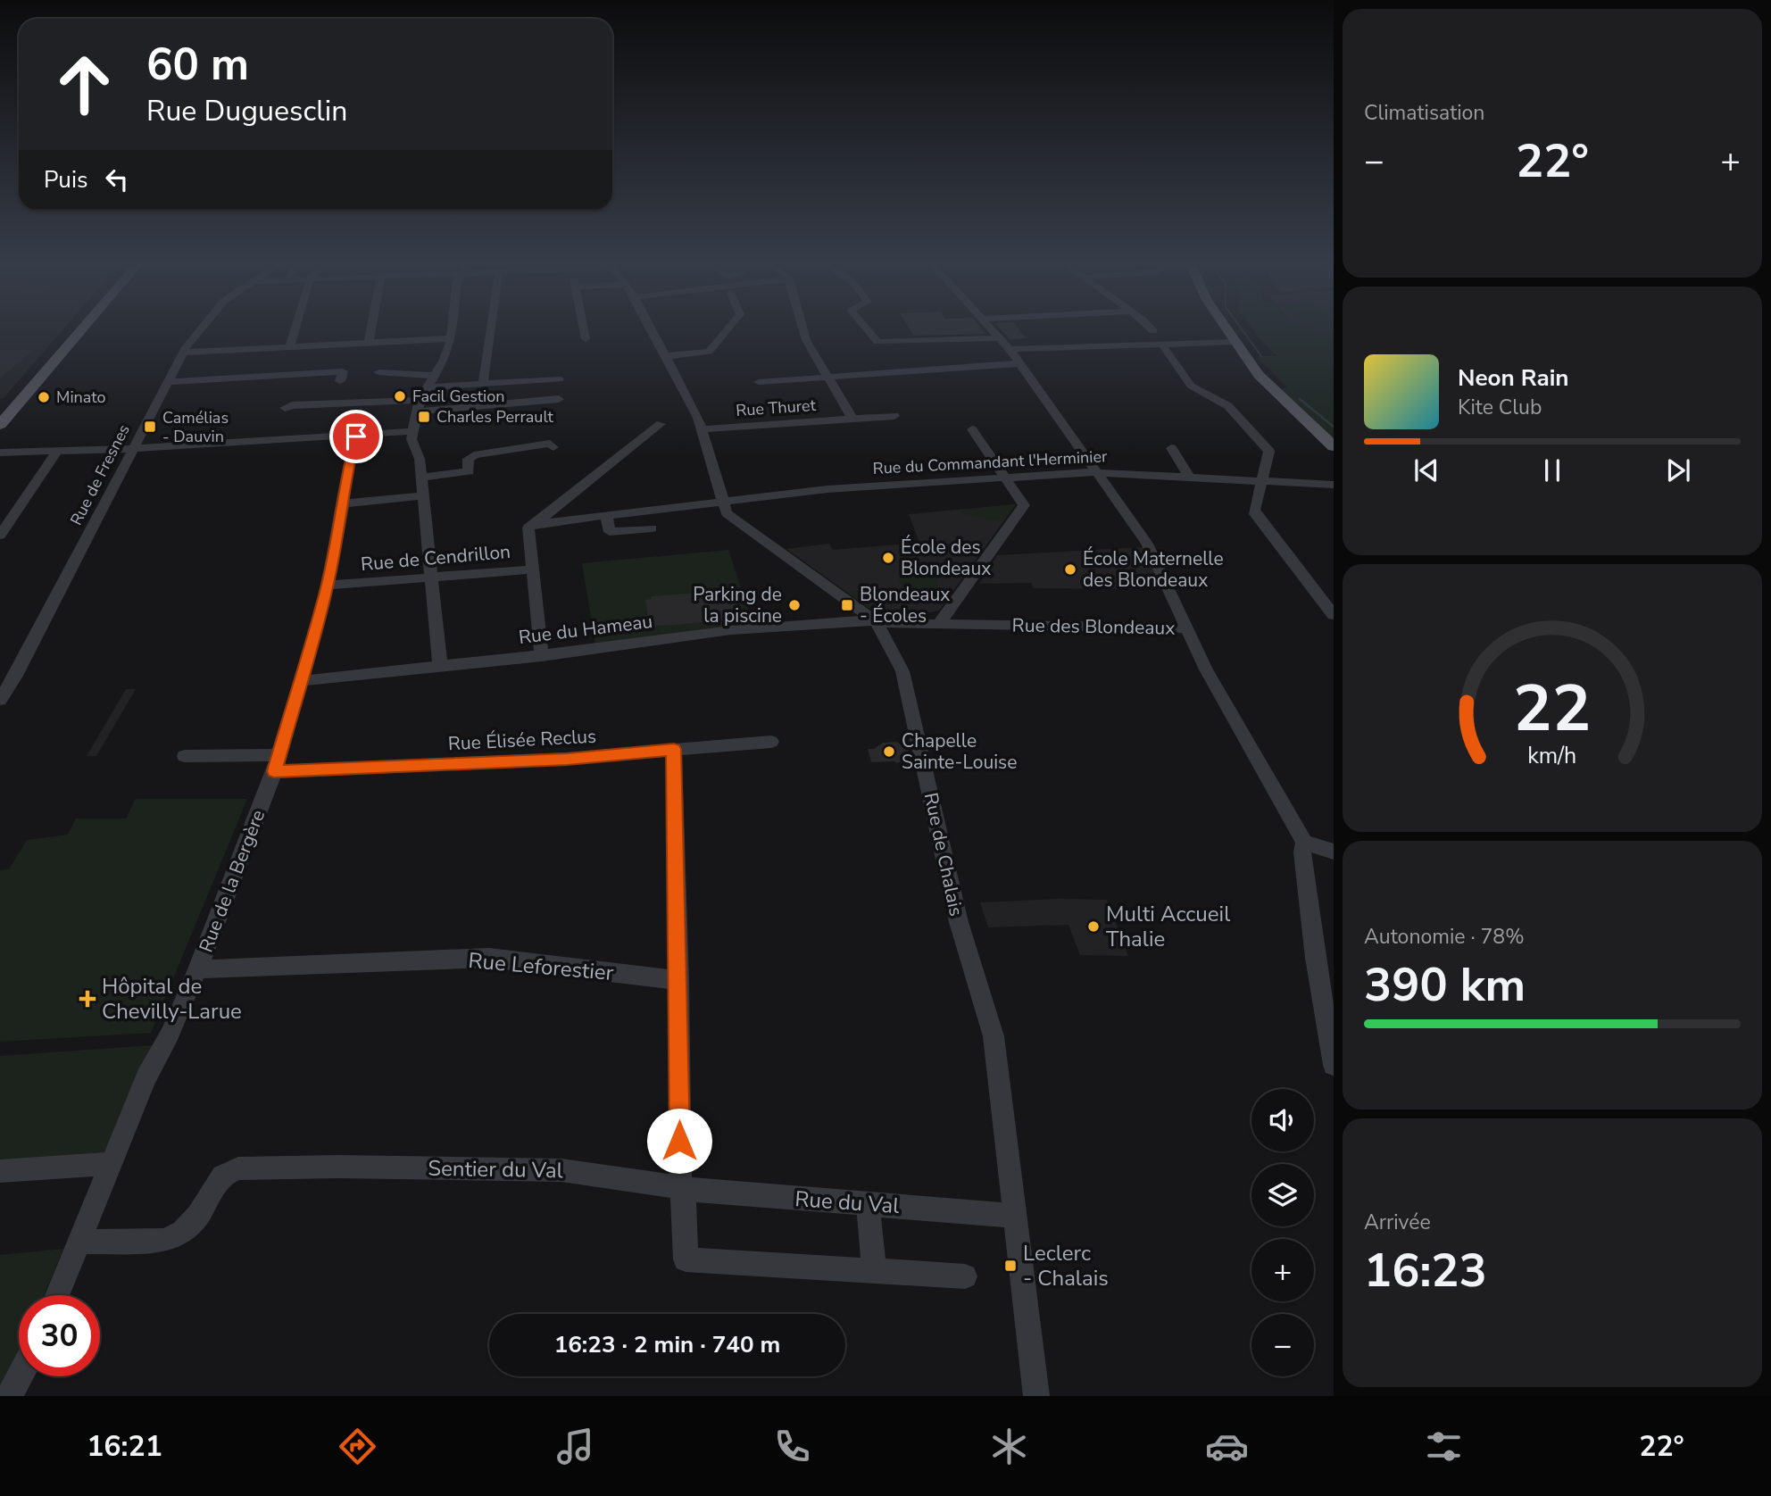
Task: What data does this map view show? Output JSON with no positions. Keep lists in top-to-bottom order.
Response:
{
  "streets": {
    "street": [
      "Rue Thuret",
      "Rue du Commandant l'Herminier",
      "Rue de Fresnes",
      "Rue de Cendrillon",
      "Rue des Blondeaux",
      "Rue du Hameau",
      "Rue Élisée Reclus",
      "Rue de Chalais",
      "Rue de la Bergère",
      "Rue Leforestier",
      "Sentier du Val",
      "Rue du Val"
    ]
  },
  "crossings": [
    ["Rue Thuret", "Rue de Chalais"],
    ["Rue du Commandant l'Herminier", "Rue de Chalais"],
    ["Rue de Cendrillon", "Rue de la Bergère"],
    ["Rue des Blondeaux", "Rue du Hameau"],
    ["Rue des Blondeaux", "Rue de Chalais"],
    ["Rue du Hameau", "Rue de Chalais"],
    ["Rue du Hameau", "Rue de la Bergère"],
    ["Rue Élisée Reclus", "Rue de la Bergère"],
    ["Rue de Chalais", "Rue du Val"],
    ["Rue de la Bergère", "Rue Leforestier"],
    ["Rue de la Bergère", "Sentier du Val"],
    ["Sentier du Val", "Rue du Val"]
  ],
  "places": {
    "other": [
      "Facil Gestion",
      "Minato",
      "École des Blondeaux",
      "École Maternelle des Blondeaux",
      "Parking de la piscine",
      "Chapelle Sainte-Louise",
      "Multi Accueil Thalie"
    ],
    "transit": [
      "Charles Perrault",
      "Camélias - Dauvin",
      "Blondeaux - Écoles",
      "Leclerc - Chalais"
    ],
    "health": ["Hôpital de Chevilly-Larue"]
  },
  "page": {
    "tile": [
      "Climatisation",
      ["Autonomie · 78%", "390 km"],
      ["Arrivée", "16:23"]
    ],
    "turn": ["60 m", "Rue Duguesclin"],
    "heat": ["−", "22°", "+"],
    "then": "Puis",
    "song": ["Neon Rain", "Kite Club"],
    "map_buttons": ["+", "−"],
    "limit": "30",
    "trip": "16:23 · 2 min · 740 m",
    "tabs": ["16:21", "22°"],
    "gauge": ["22", "km/h"]
  }
}
